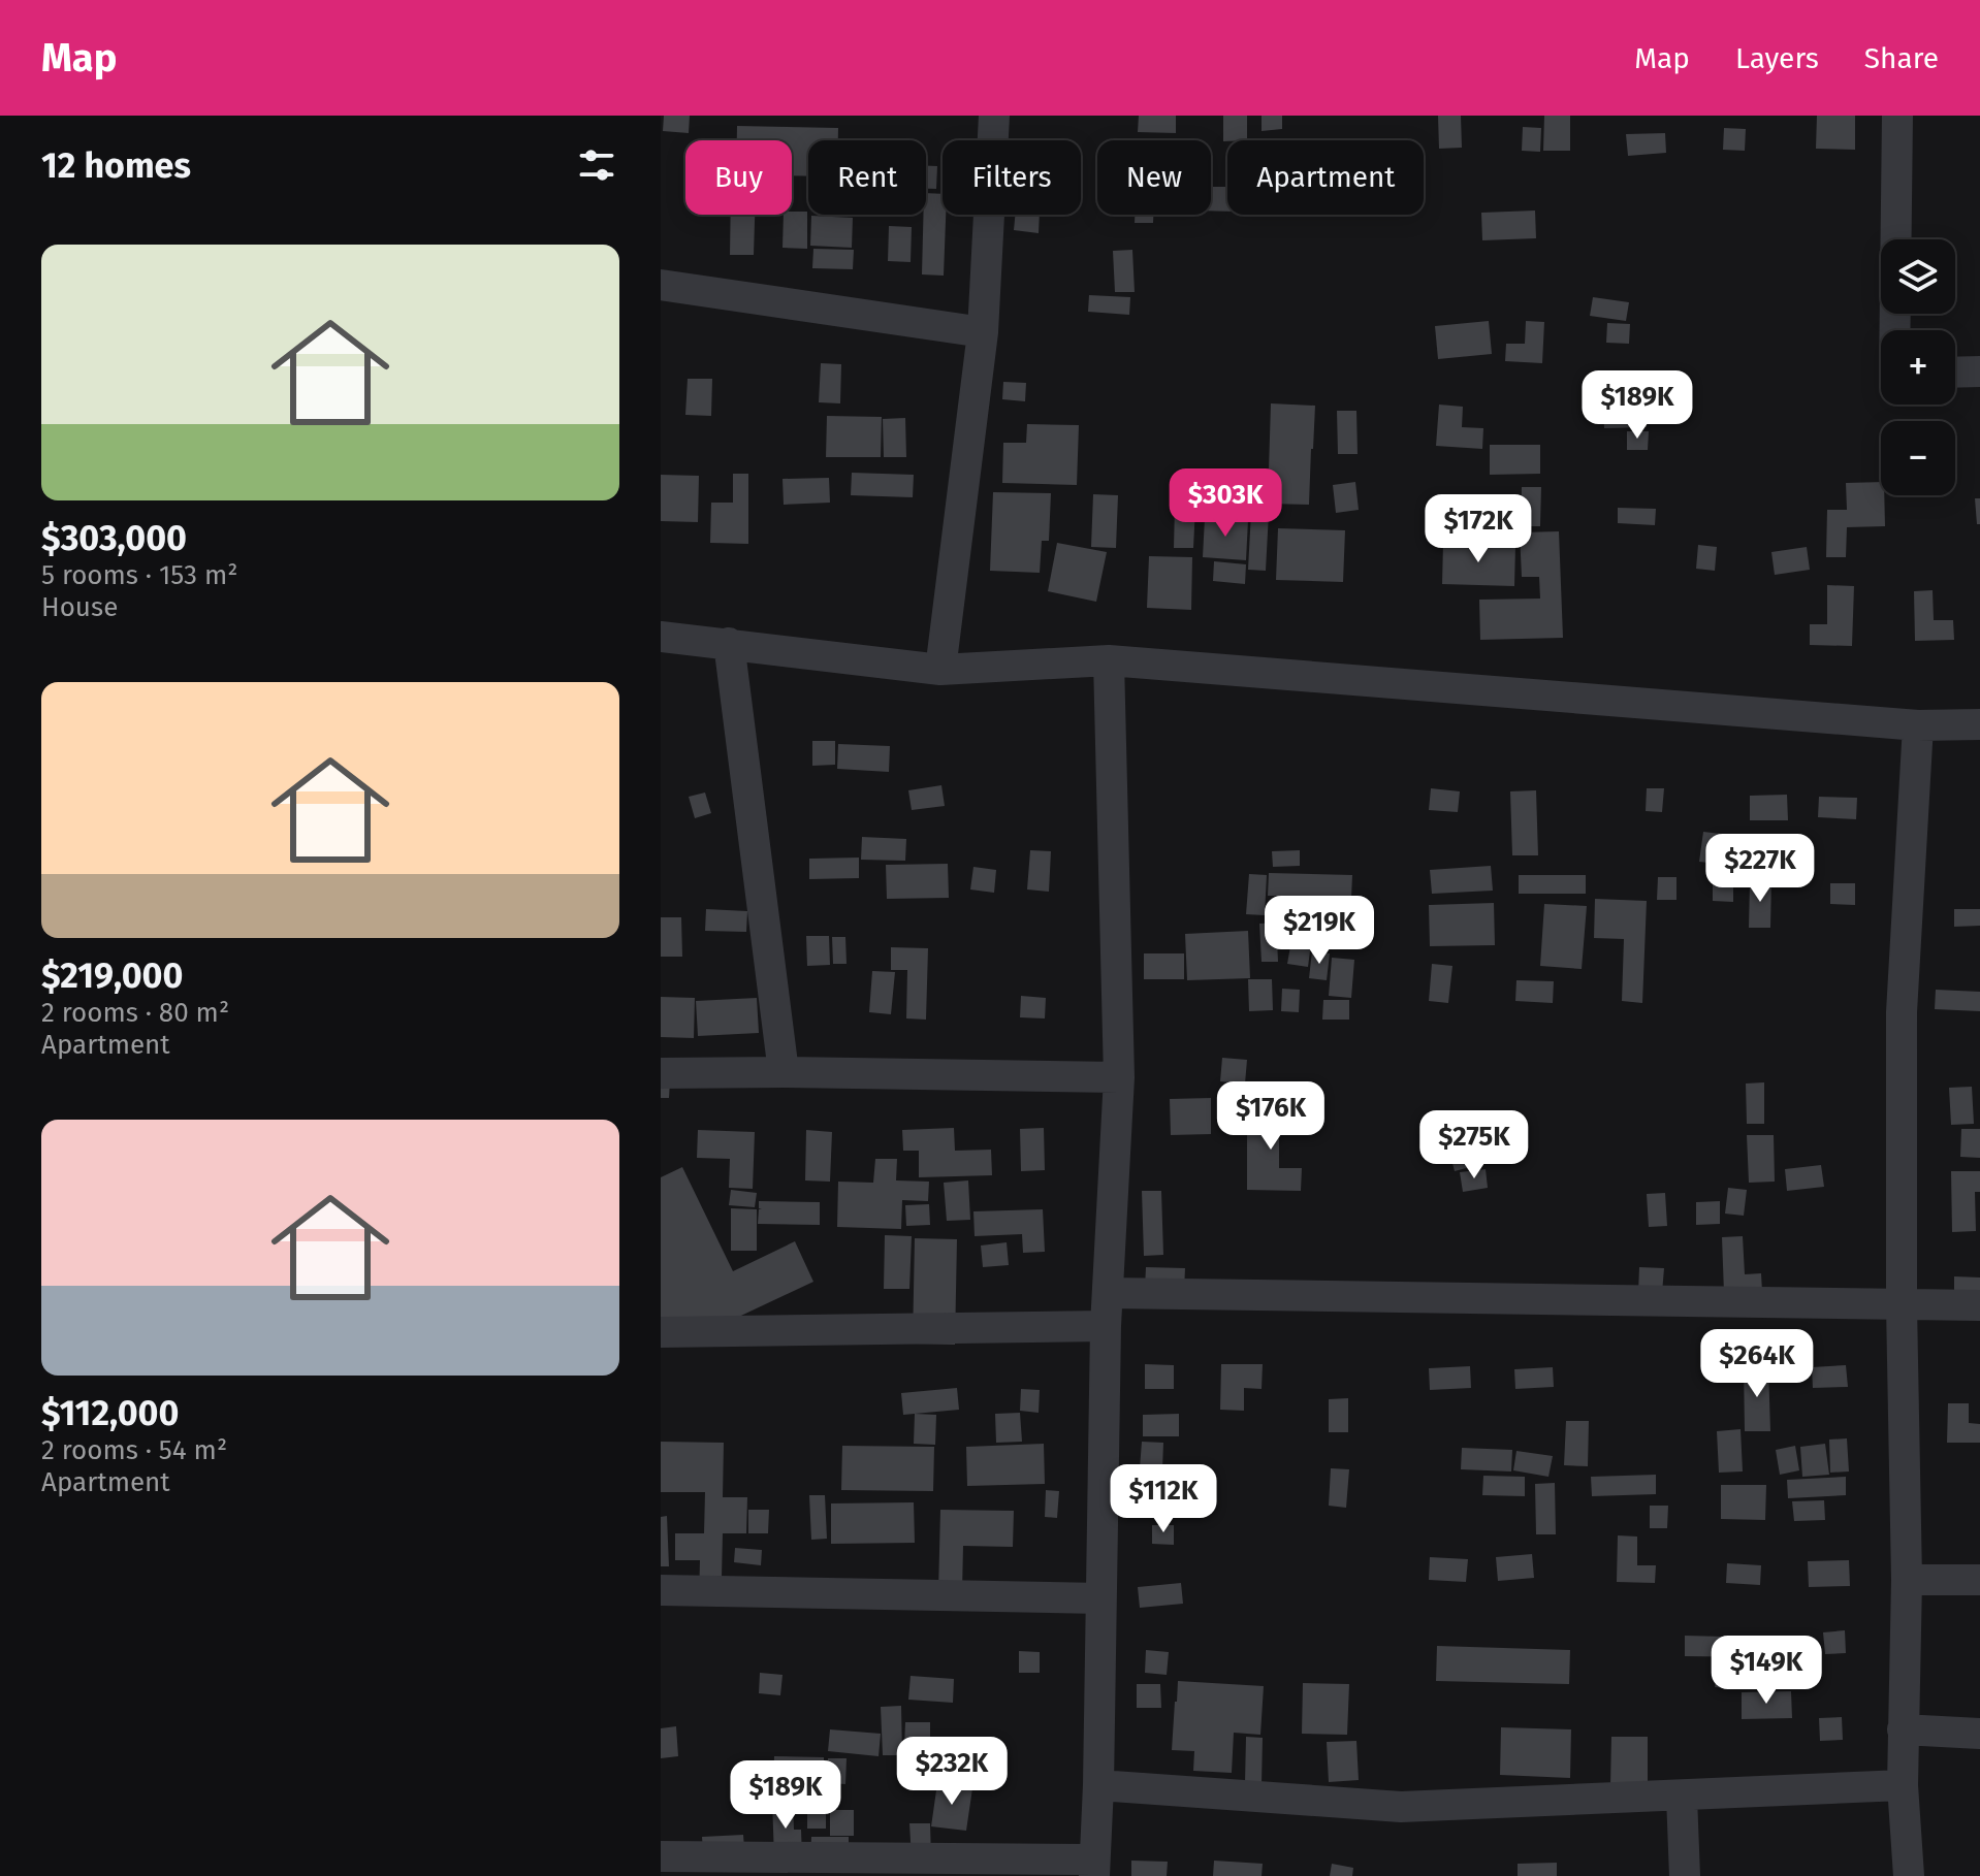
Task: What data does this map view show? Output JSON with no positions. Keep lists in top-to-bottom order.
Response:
{
  "page": {
    "header": "Map",
    "nav": ["Map", "Layers", "Share"],
    "heading": "12 homes",
    "chip": [
      "Buy",
      "Rent",
      "Filters",
      "New",
      "Apartment"
    ],
    "list": [
      {
        "name": "$303,000",
        "note": "5 rooms · 153 m² · House"
      },
      {
        "name": "$219,000",
        "note": "2 rooms · 80 m² · Apartment"
      },
      {
        "name": "$112,000",
        "note": "2 rooms · 54 m² · Apartment"
      }
    ],
    "map_buttons": ["+", "−"],
    "price": [
      "$189K",
      "$303K",
      "$172K",
      "$227K",
      "$219K",
      "$176K",
      "$275K",
      "$264K",
      "$112K",
      "$149K",
      "$232K",
      "$189K"
    ]
  }
}
